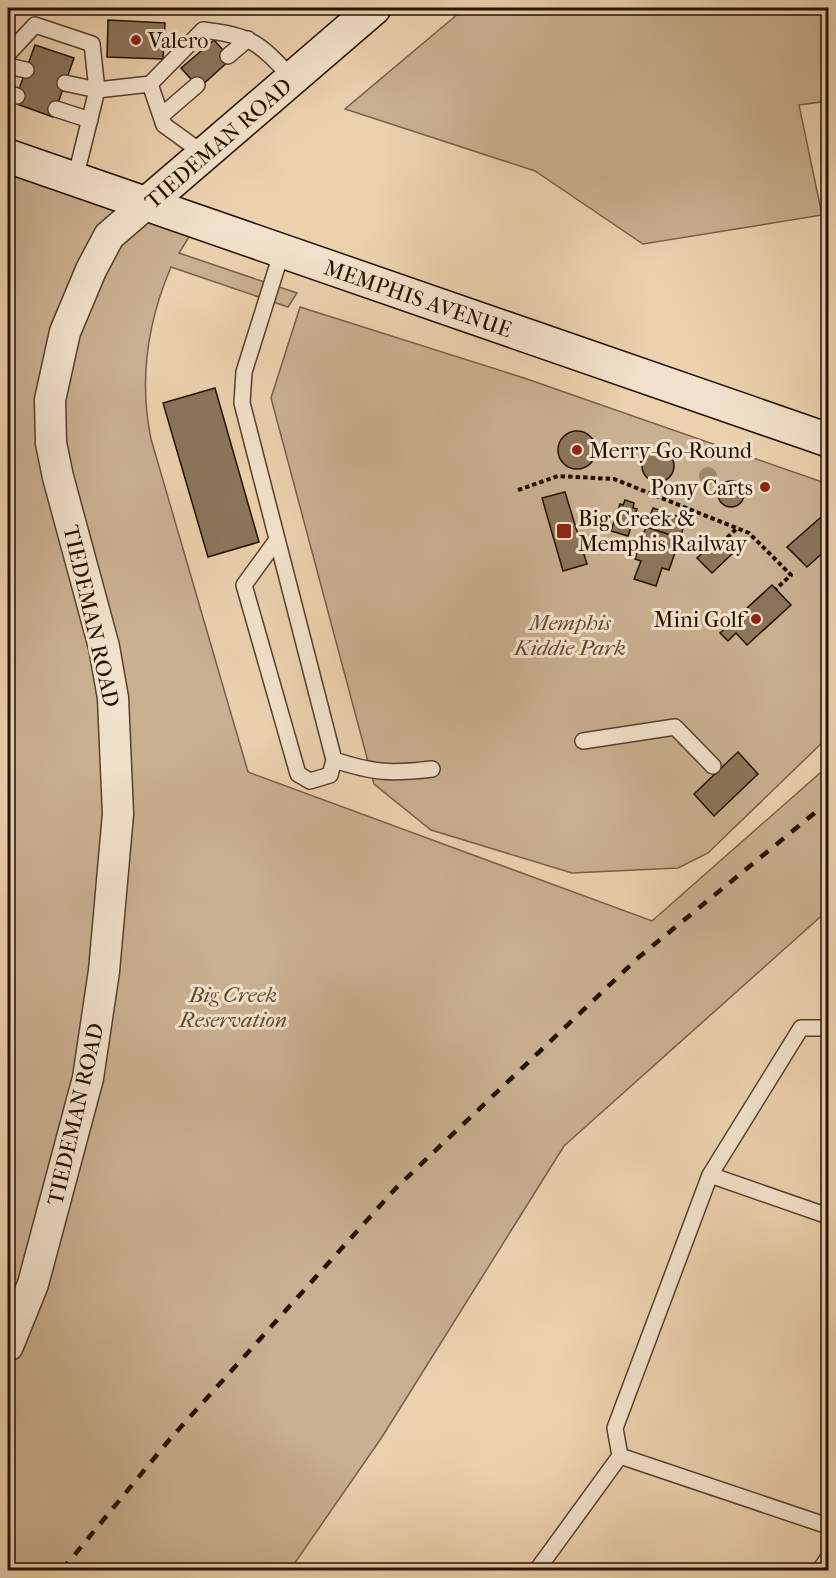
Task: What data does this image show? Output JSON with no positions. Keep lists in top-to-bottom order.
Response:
{
  "streets": {
    "main road": ["TIEDEMAN ROAD", "MEMPHIS AVENUE"]
  },
  "crossings": [
    ["TIEDEMAN ROAD", "MEMPHIS AVENUE"]
  ],
  "parks": ["Memphis Kiddie Park", "Big Creek Reservation"],
  "places": {
    "other": [
      "Valero",
      "Merry-Go-Round",
      "Pony Carts",
      "Mini Golf"
    ],
    "transit": ["Big Creek & Memphis Railway"]
  }
}
